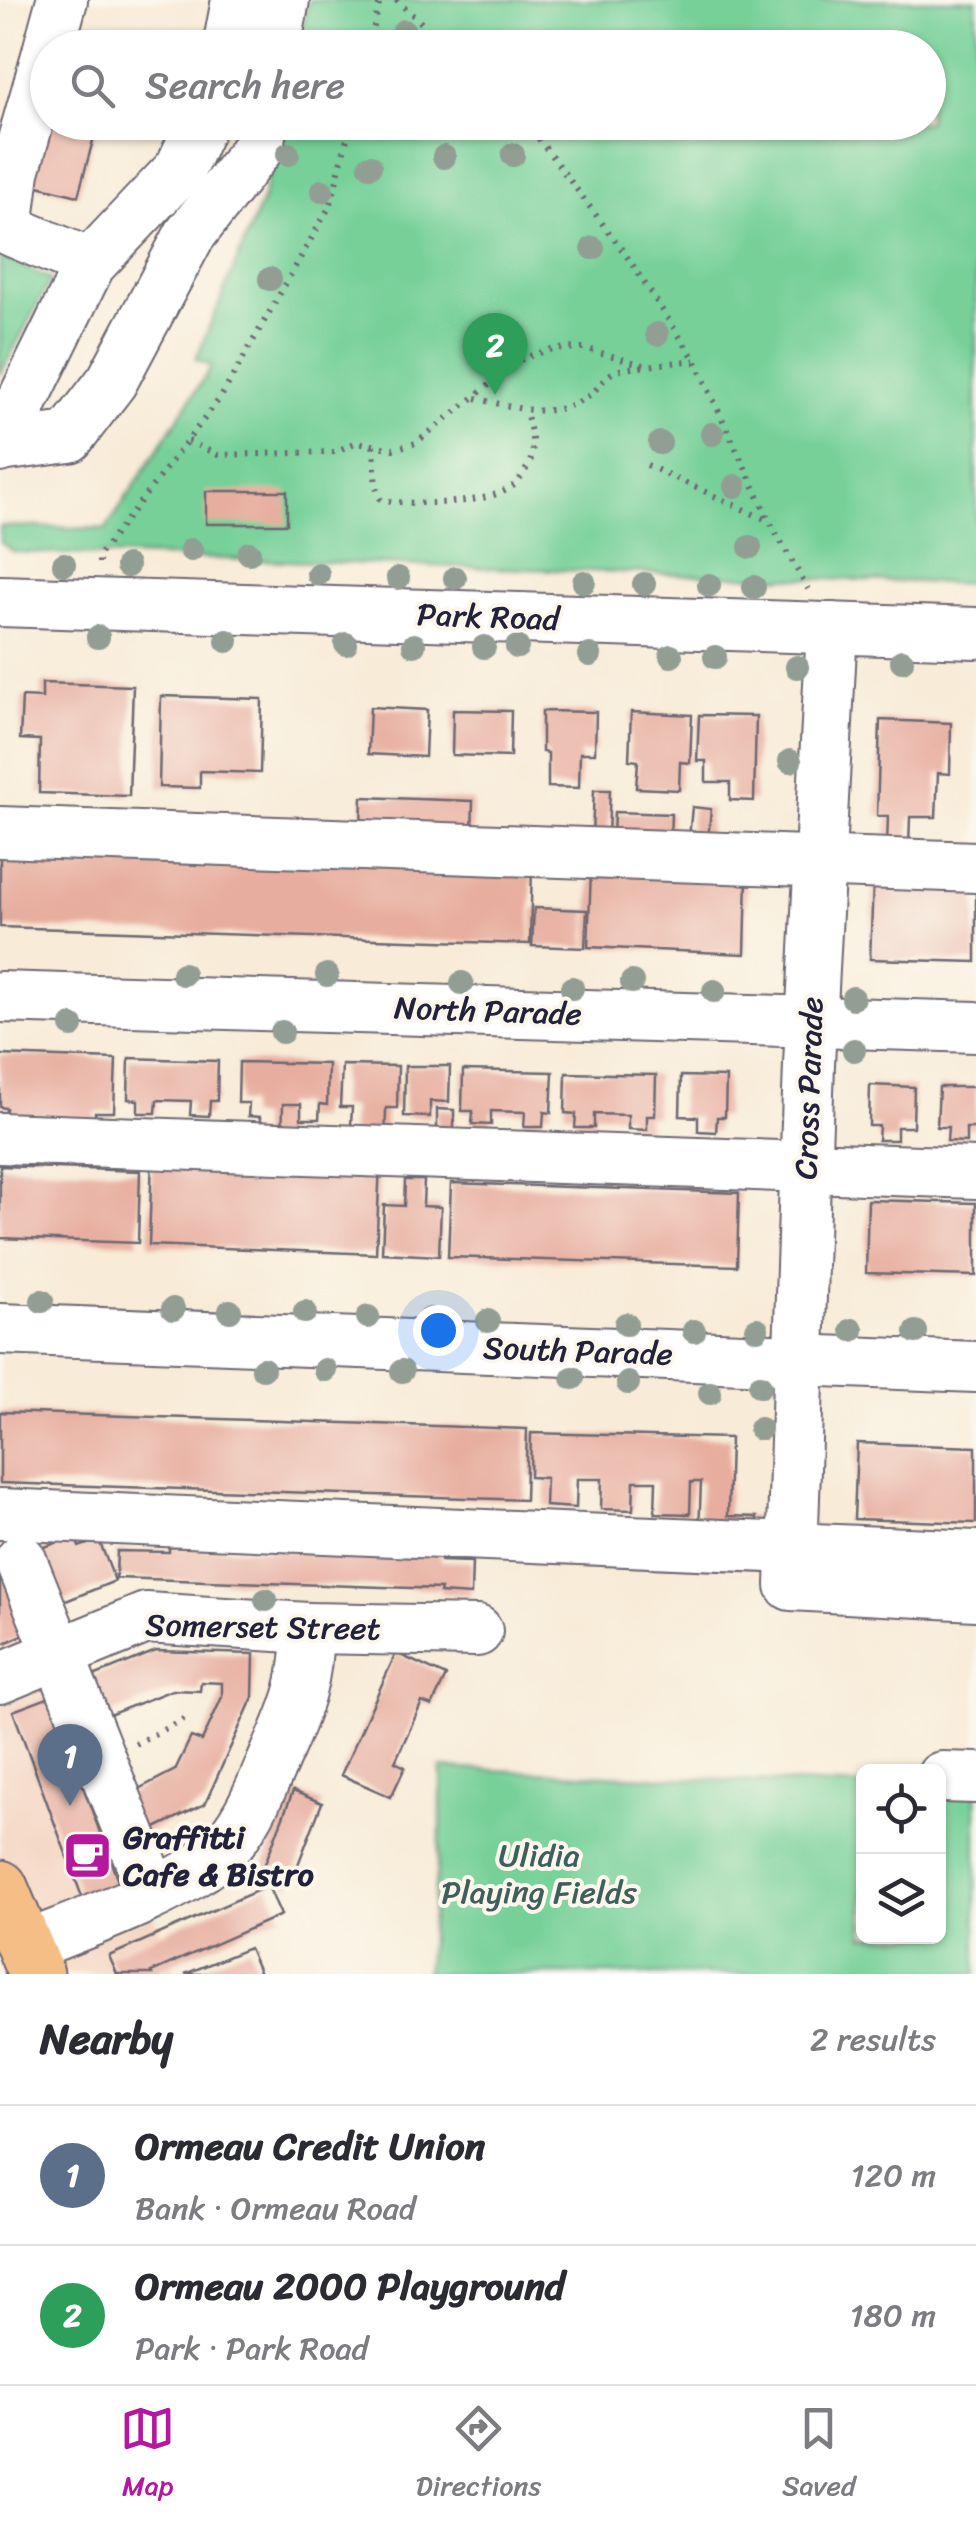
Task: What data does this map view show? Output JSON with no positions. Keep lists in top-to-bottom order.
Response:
{
  "streets": {
    "street": [
      "Park Road",
      "North Parade",
      "Cross Parade",
      "South Parade",
      "Somerset Street"
    ]
  },
  "crossings": [
    ["Park Road", "Cross Parade"],
    ["North Parade", "Cross Parade"],
    ["Cross Parade", "South Parade"]
  ],
  "parks": ["Ulidia Playing Fields"],
  "places": {
    "cafe": ["Graffitti Cafe & Bistro"]
  },
  "page": {
    "search": "Search here",
    "pins": ["2", "1"],
    "heading": ["Nearby", "2 results"],
    "list": [
      {
        "mark": "1",
        "name": "Ormeau Credit Union",
        "note": "Bank · Ormeau Road",
        "value": "120 m"
      },
      {
        "mark": "2",
        "name": "Ormeau 2000 Playground",
        "note": "Park · Park Road",
        "value": "180 m"
      }
    ],
    "nav": ["Map", "Directions", "Saved"]
  }
}
